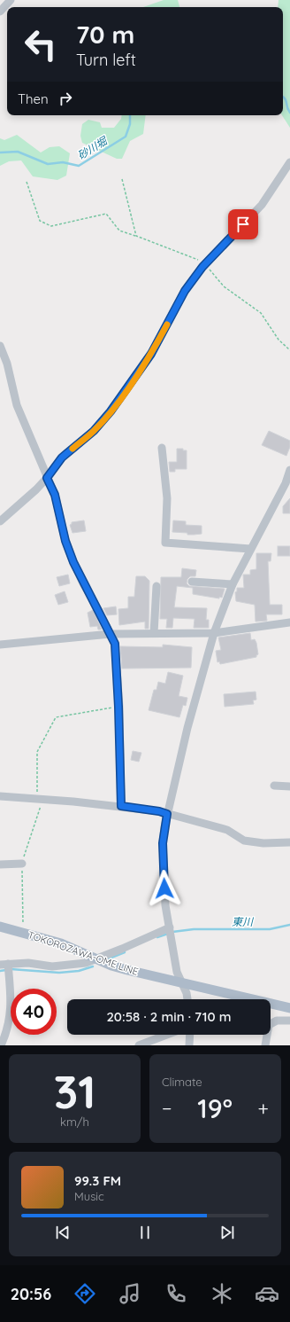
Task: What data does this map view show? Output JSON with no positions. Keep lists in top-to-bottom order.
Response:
{
  "streets": {
    "main road": ["TOKOROZAWA-OME LINE"]
  },
  "water": ["砂川堀", "東川"],
  "page": {
    "turn": ["70 m", "Turn left"],
    "then": "Then",
    "limit": "40",
    "trip": "20:58 · 2 min · 710 m",
    "tile": [
      ["31", "km/h"],
      "Climate"
    ],
    "heat": ["−", "19°", "+"],
    "song": ["99.3 FM", "Music"],
    "tabs": "20:56"
  }
}
